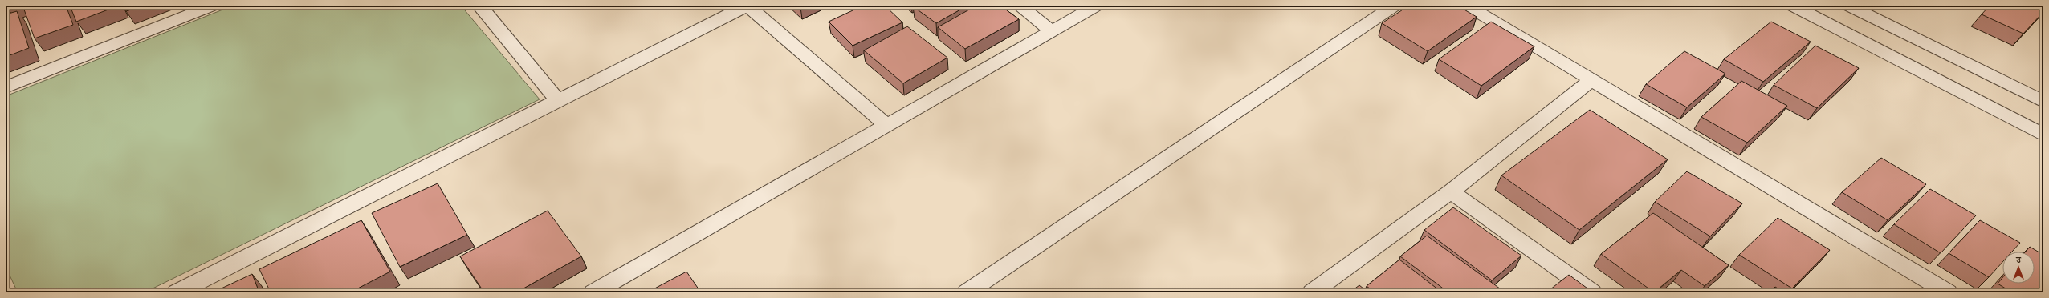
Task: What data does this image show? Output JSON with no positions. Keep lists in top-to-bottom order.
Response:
{
  "north": "top"
}
